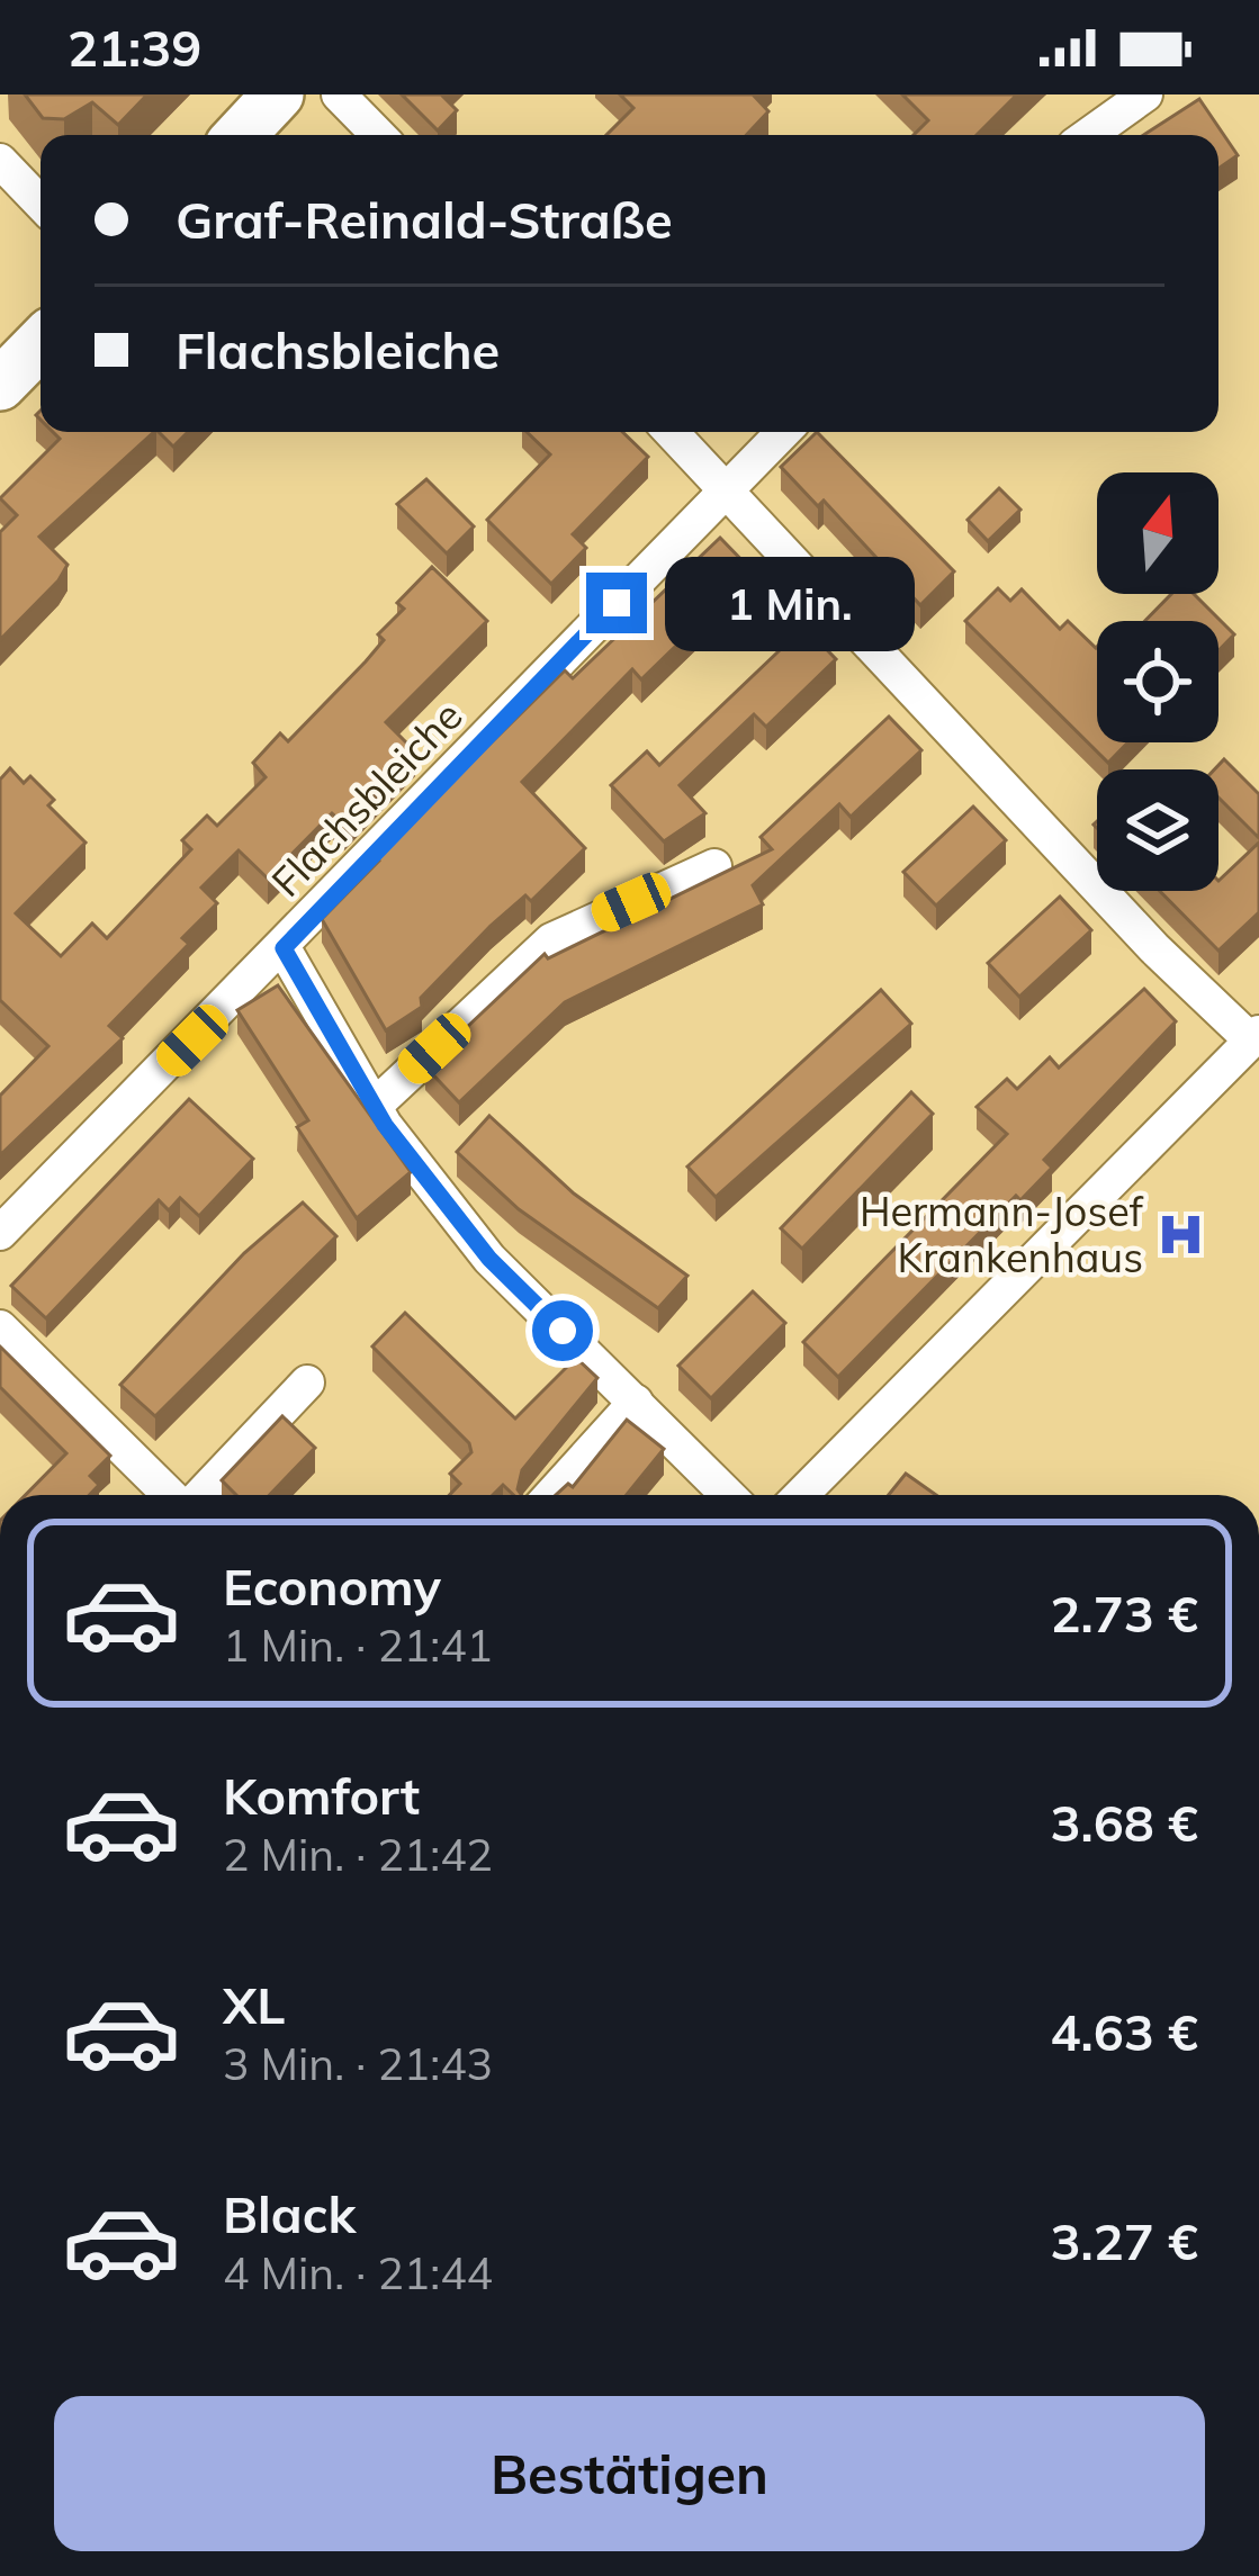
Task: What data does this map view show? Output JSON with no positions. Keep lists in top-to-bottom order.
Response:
{
  "streets": {
    "street": ["Flachsbleiche"]
  },
  "places": {
    "hospital": ["Hermann-Josef Krankenhaus"]
  },
  "north": "top",
  "page": {
    "status": "21:39",
    "banner": ["Graf-Reinald-Straße", "Flachsbleiche"],
    "bubble": "1 Min.",
    "list": [
      {
        "name": "Economy",
        "note": "1 Min. · 21:41",
        "value": "2.73 €"
      },
      {
        "name": "Komfort",
        "note": "2 Min. · 21:42",
        "value": "3.68 €"
      },
      {
        "name": "XL",
        "note": "3 Min. · 21:43",
        "value": "4.63 €"
      },
      {
        "name": "Black",
        "note": "4 Min. · 21:44",
        "value": "3.27 €"
      }
    ],
    "buttons": "Bestätigen"
  }
}
